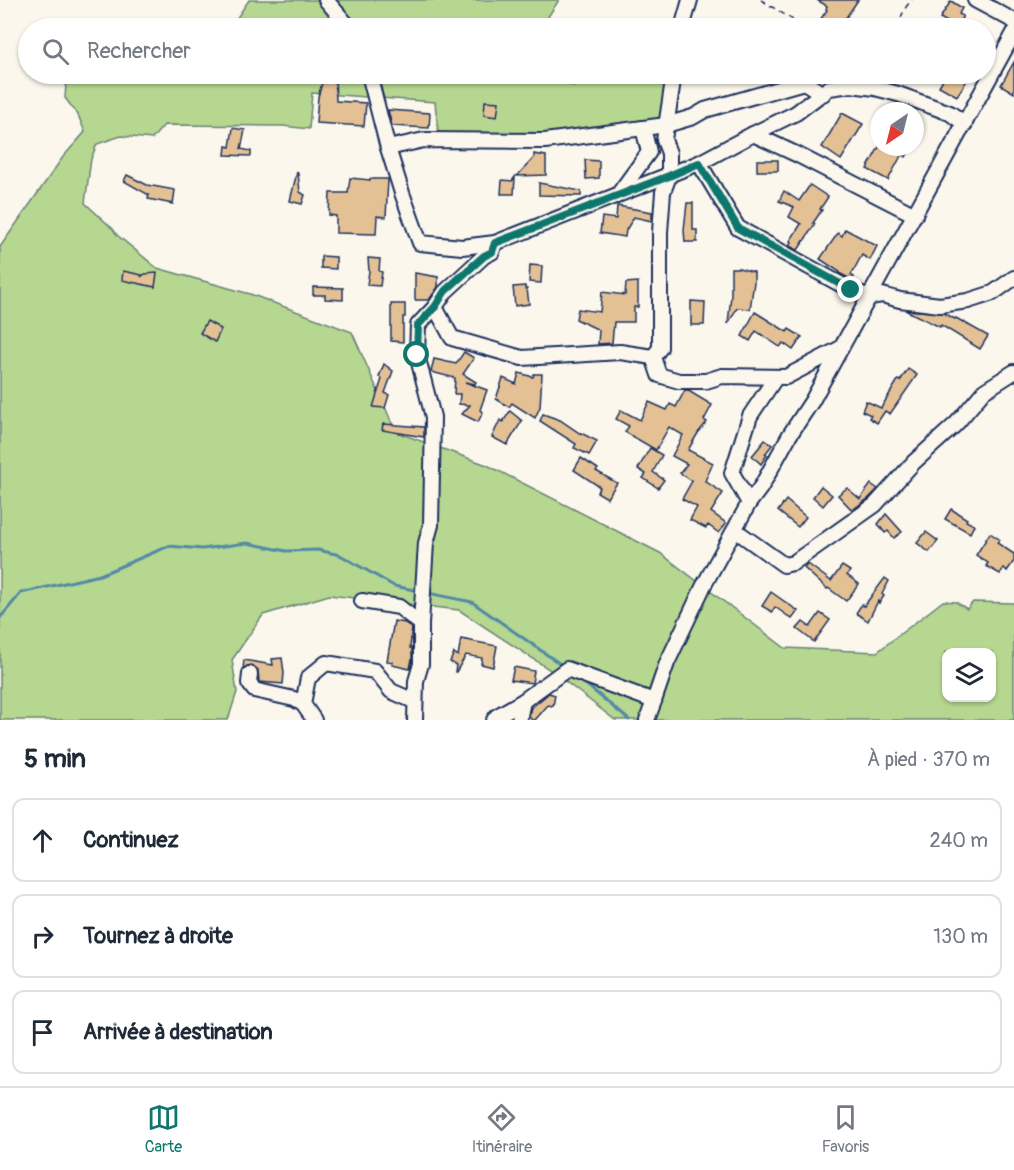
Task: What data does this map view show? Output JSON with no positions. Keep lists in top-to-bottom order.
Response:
{
  "north": "bottom left",
  "page": {
    "search": "Rechercher",
    "heading": ["5 min", "À pied · 370 m"],
    "list": [
      ["Continuez", "240 m"],
      ["Tournez à droite", "130 m"],
      "Arrivée à destination"
    ],
    "nav": ["Carte", "Itinéraire", "Favoris"]
  }
}
